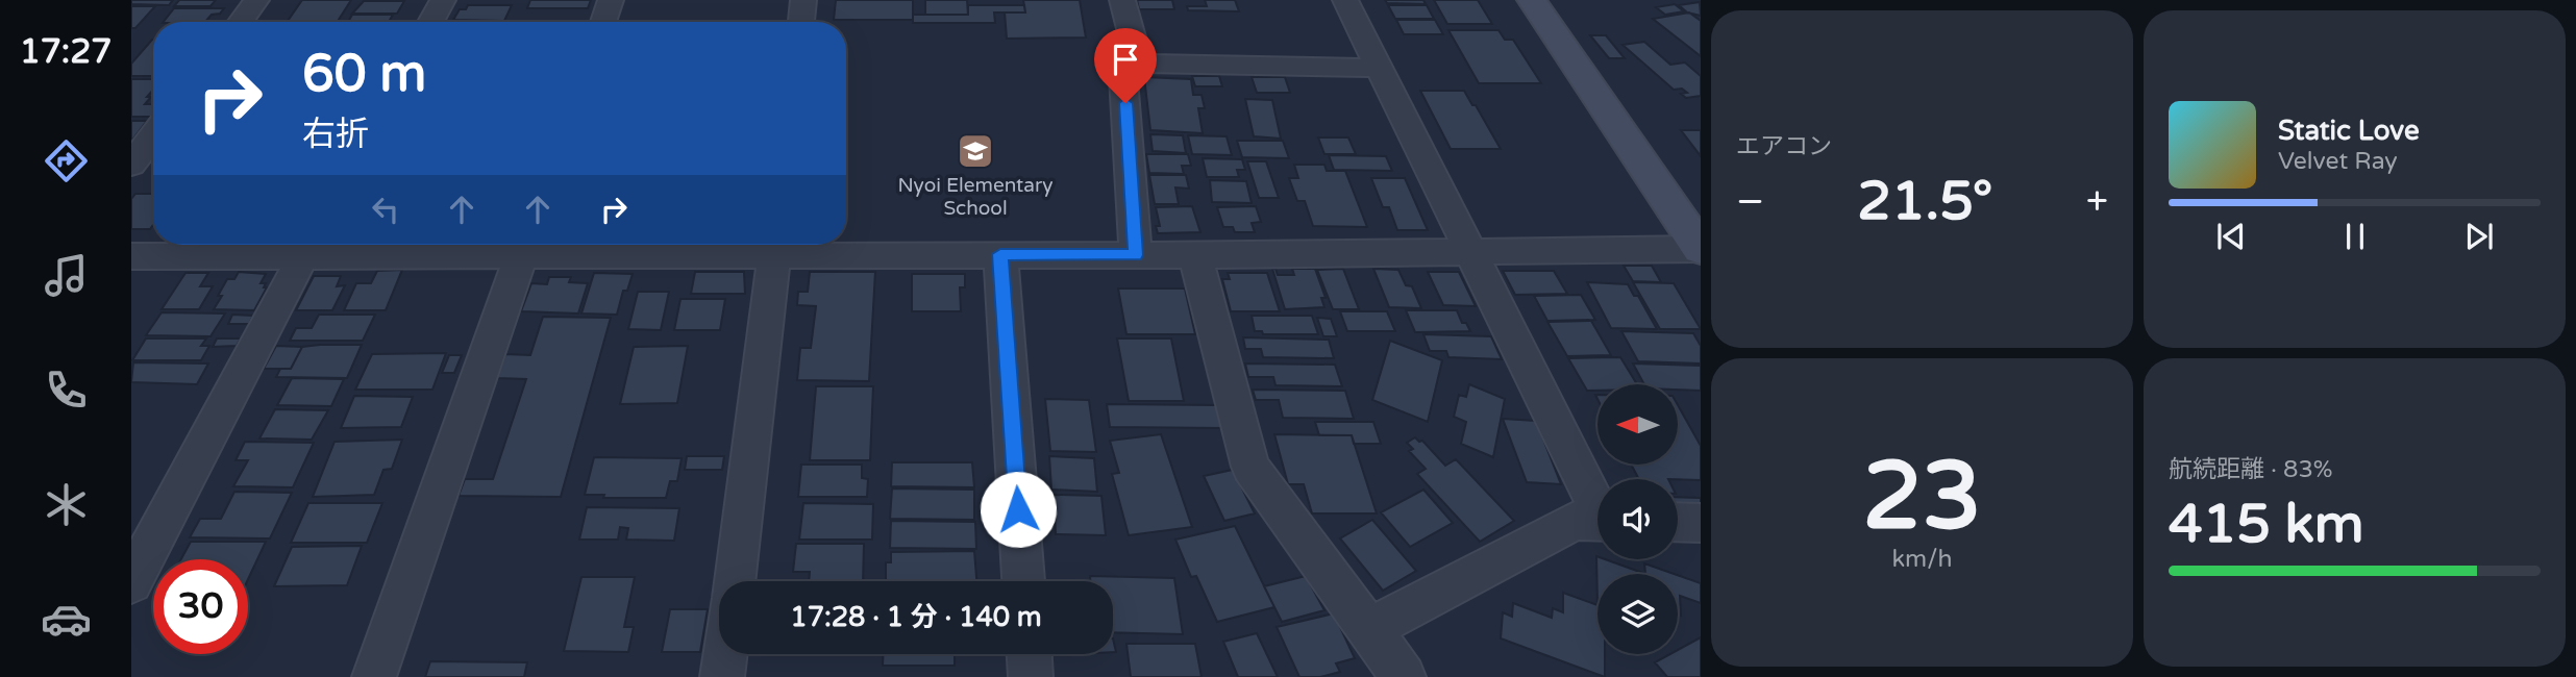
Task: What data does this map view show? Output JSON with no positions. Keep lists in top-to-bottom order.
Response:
{
  "places": {
    "school or university": ["Nyoi Elementary School"]
  },
  "north": "left",
  "page": {
    "tabs": "17:27",
    "tile": [
      "エアコン",
      ["23", "km/h"],
      ["航続距離 · 83%", "415 km"]
    ],
    "turn": ["60 m", "右折"],
    "song": ["Static Love", "Velvet Ray"],
    "heat": ["−", "21.5°", "+"],
    "limit": "30",
    "trip": "17:28 · 1 分 · 140 m"
  }
}
